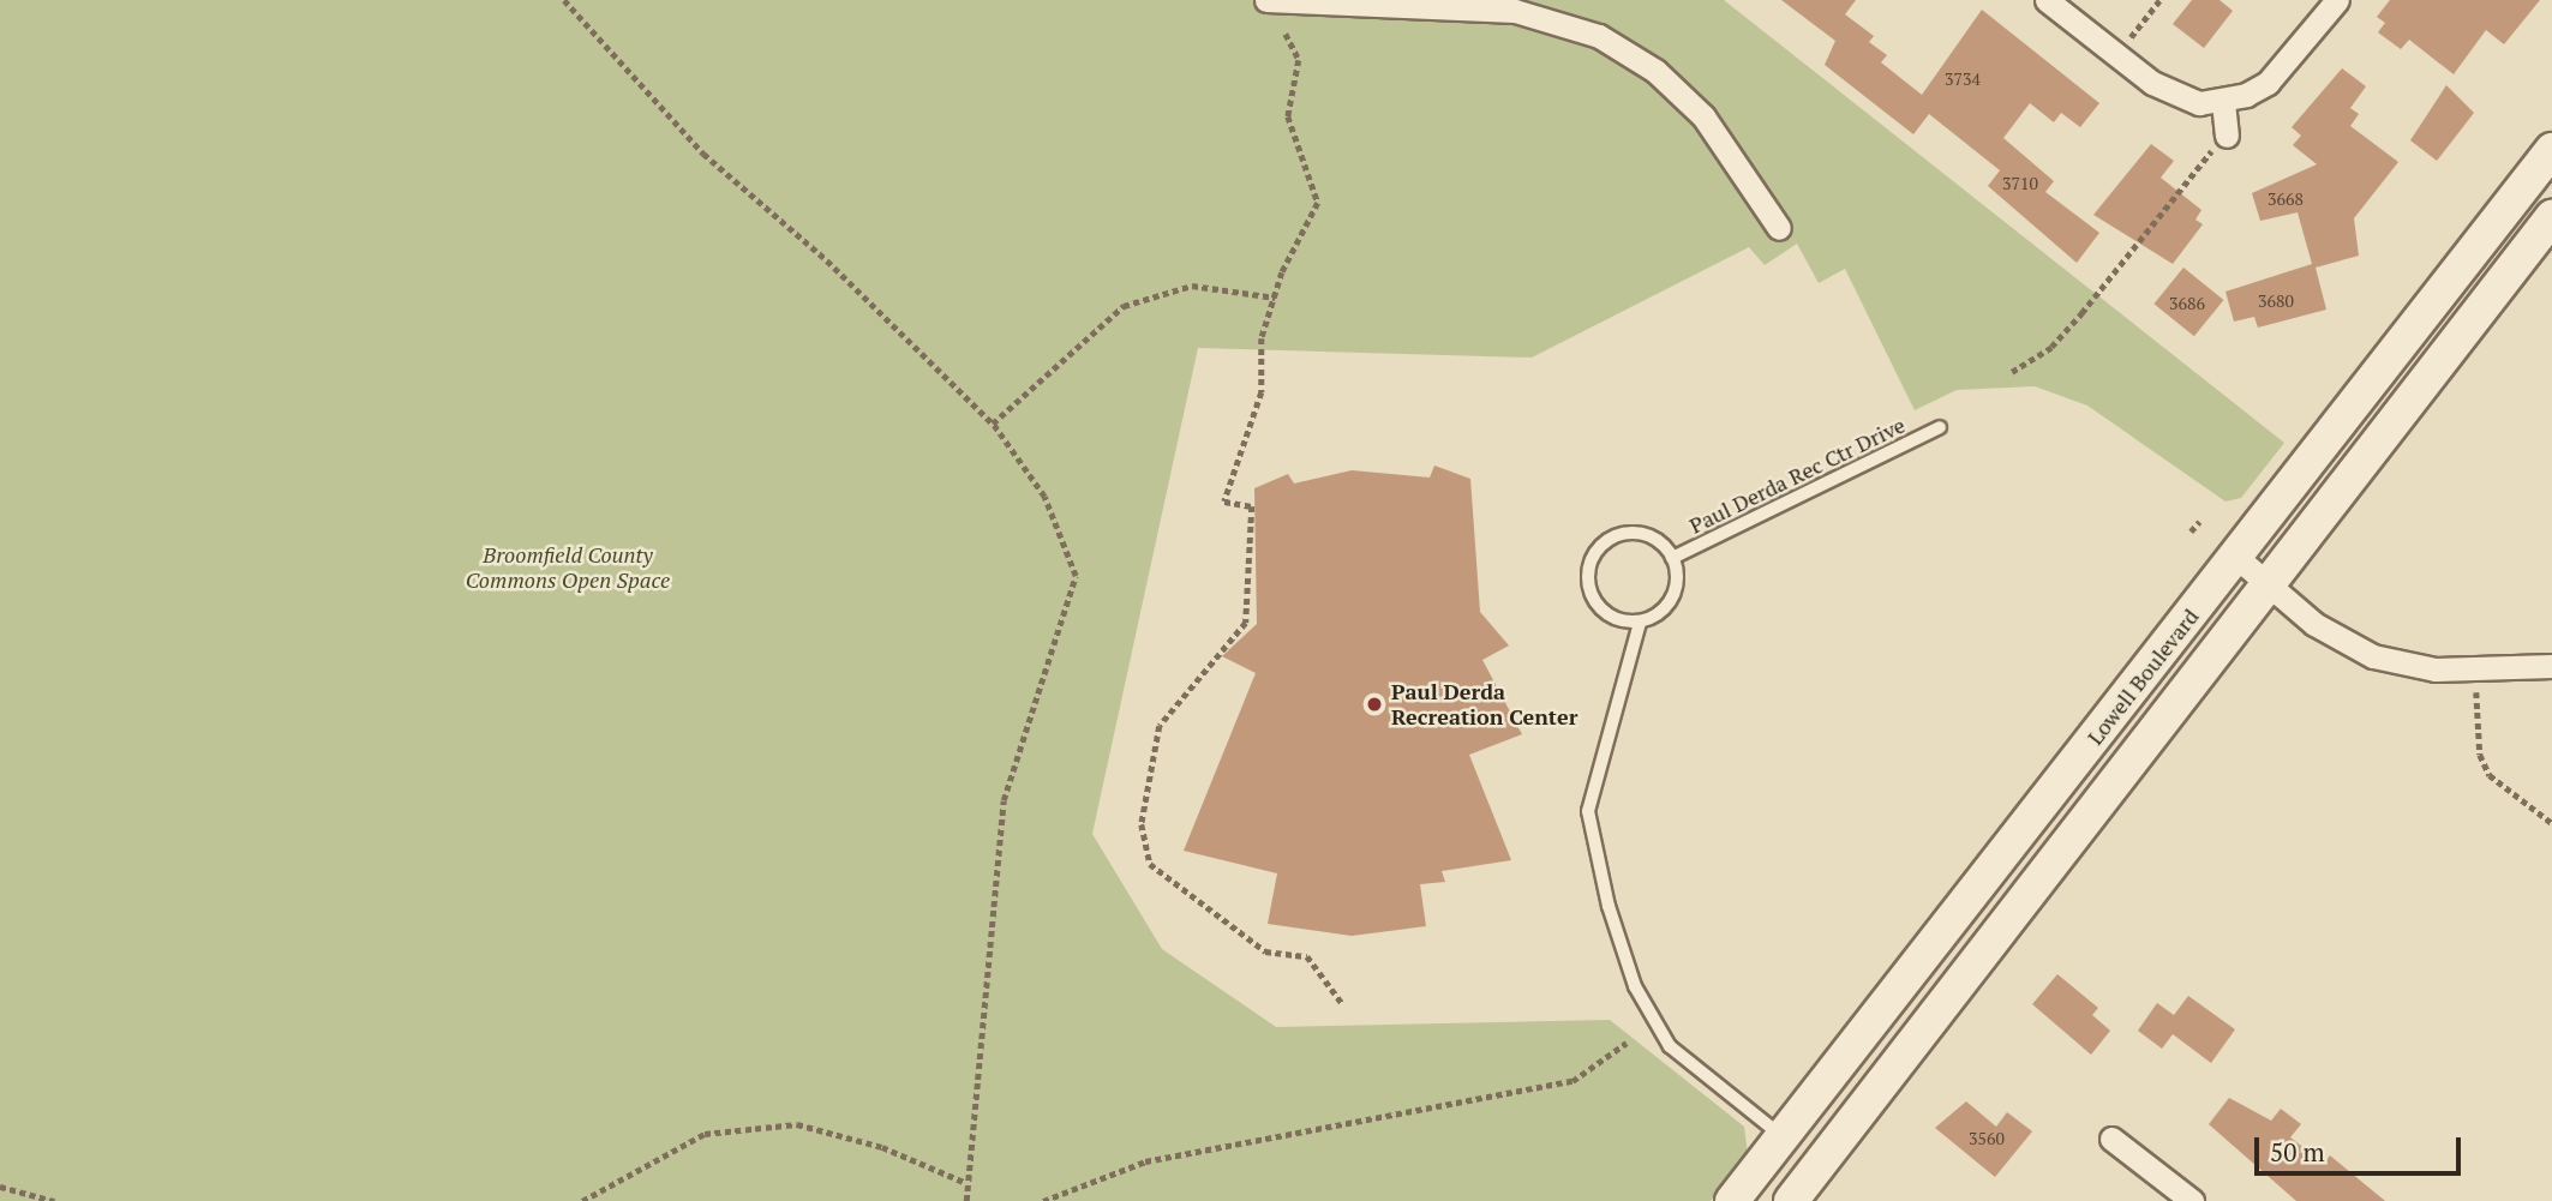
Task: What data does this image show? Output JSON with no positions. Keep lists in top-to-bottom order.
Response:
{
  "streets": {
    "main road": ["Lowell Boulevard"],
    "lane": ["Paul Derda Rec Ctr Drive"]
  },
  "parks": ["Broomfield County Commons Open Space"],
  "places": ["Paul Derda Recreation Center"],
  "house_numbers": [
    "3734",
    "3710",
    "3668",
    "3680",
    "3686",
    "3560"
  ],
  "scale_bar": "50 m"
}
